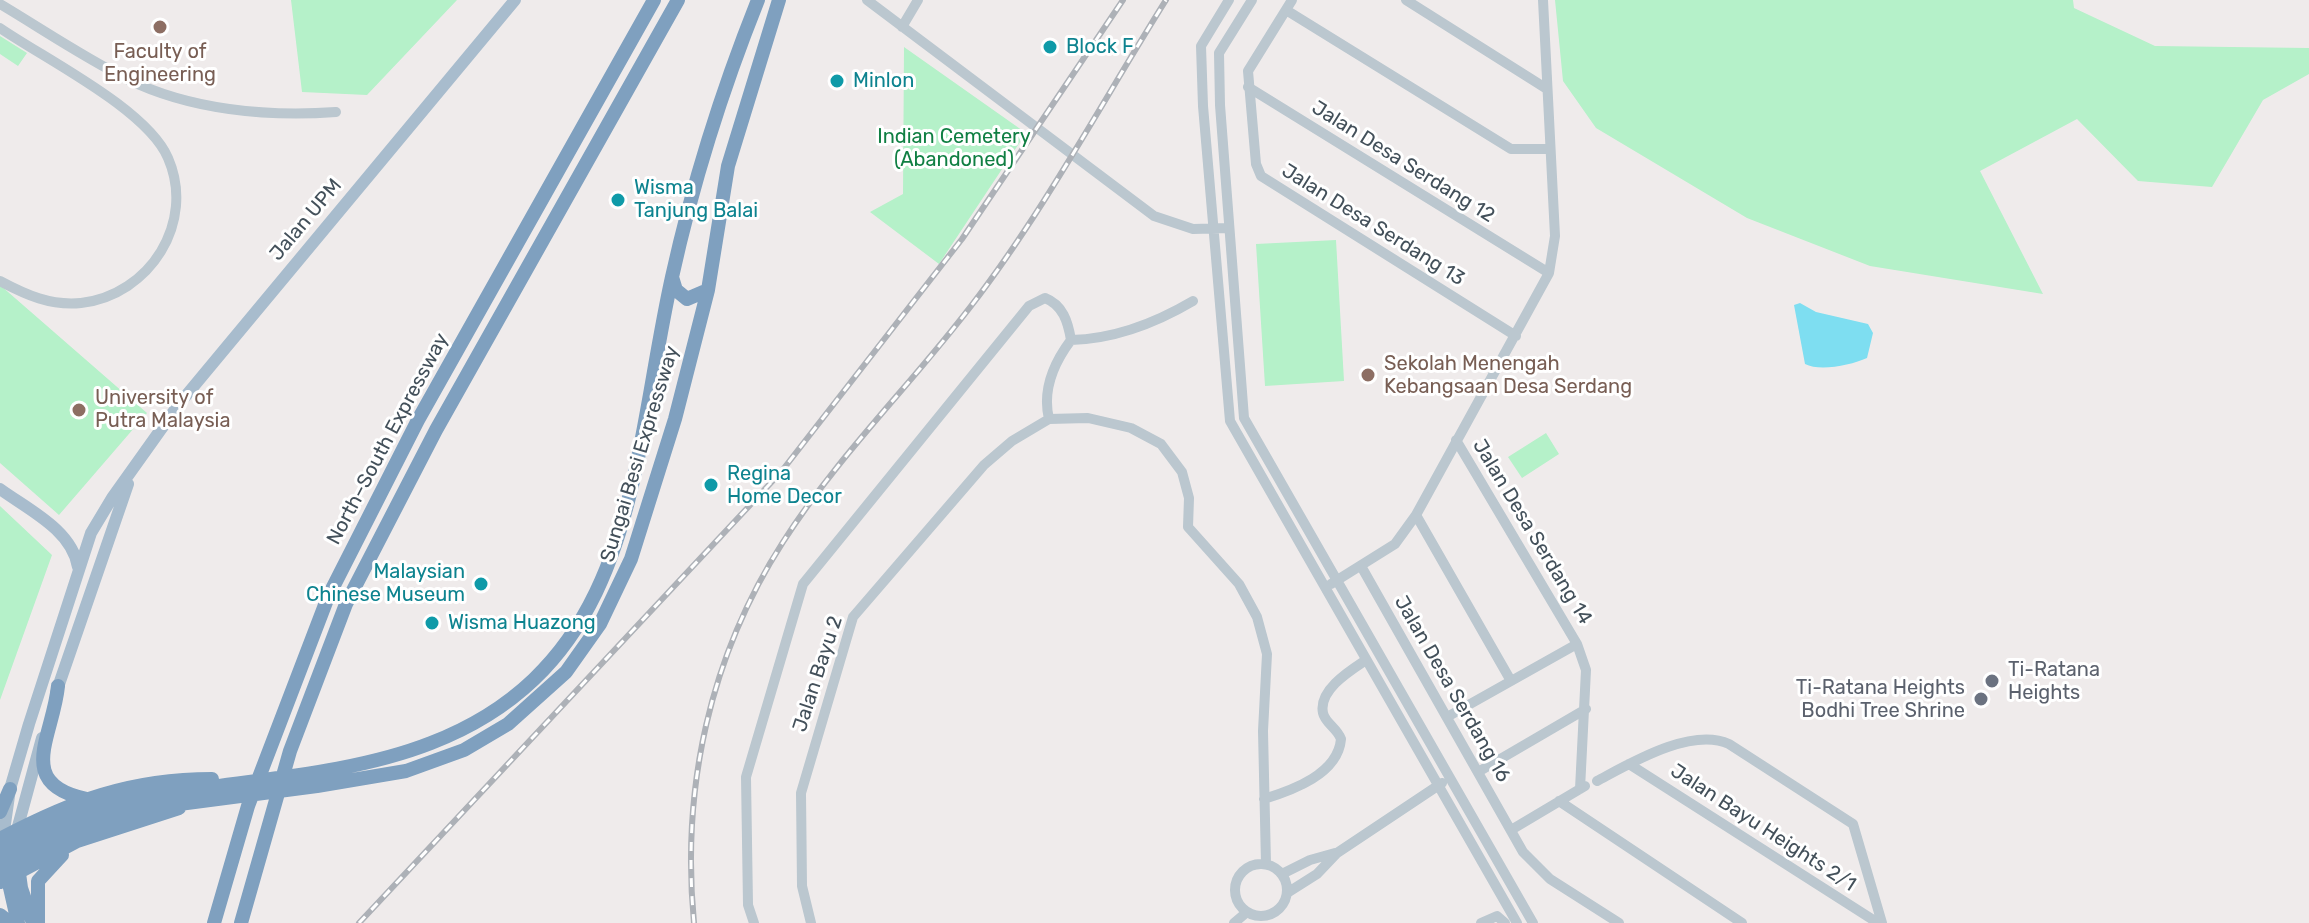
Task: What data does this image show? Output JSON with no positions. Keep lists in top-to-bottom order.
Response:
{
  "streets": {
    "highway": ["North–South Expressway", "Sungai Besi Expressway"],
    "main road": ["Jalan UPM"],
    "street": [
      "Jalan Desa Serdang 12",
      "Jalan Desa Serdang 13",
      "Jalan Desa Serdang 14",
      "Jalan Bayu 2",
      "Jalan Desa Serdang 16",
      "Jalan Bayu Heights 2/1"
    ]
  },
  "crossings": [
    ["Jalan Desa Serdang 12", "Jalan Desa Serdang 13"]
  ],
  "parks": ["Indian Cemetery (Abandoned)"],
  "places": [
    "Faculty of Engineering",
    "Block F",
    "Minlon",
    "Wisma Tanjung Balai",
    "Sekolah Menengah Kebangsaan Desa Serdang",
    "University of Putra Malaysia",
    "Regina Home Decor",
    "Malaysian Chinese Museum",
    "Wisma Huazong",
    "Ti-Ratana Heights",
    "Ti-Ratana Heights Bodhi Tree Shrine"
  ]
}
